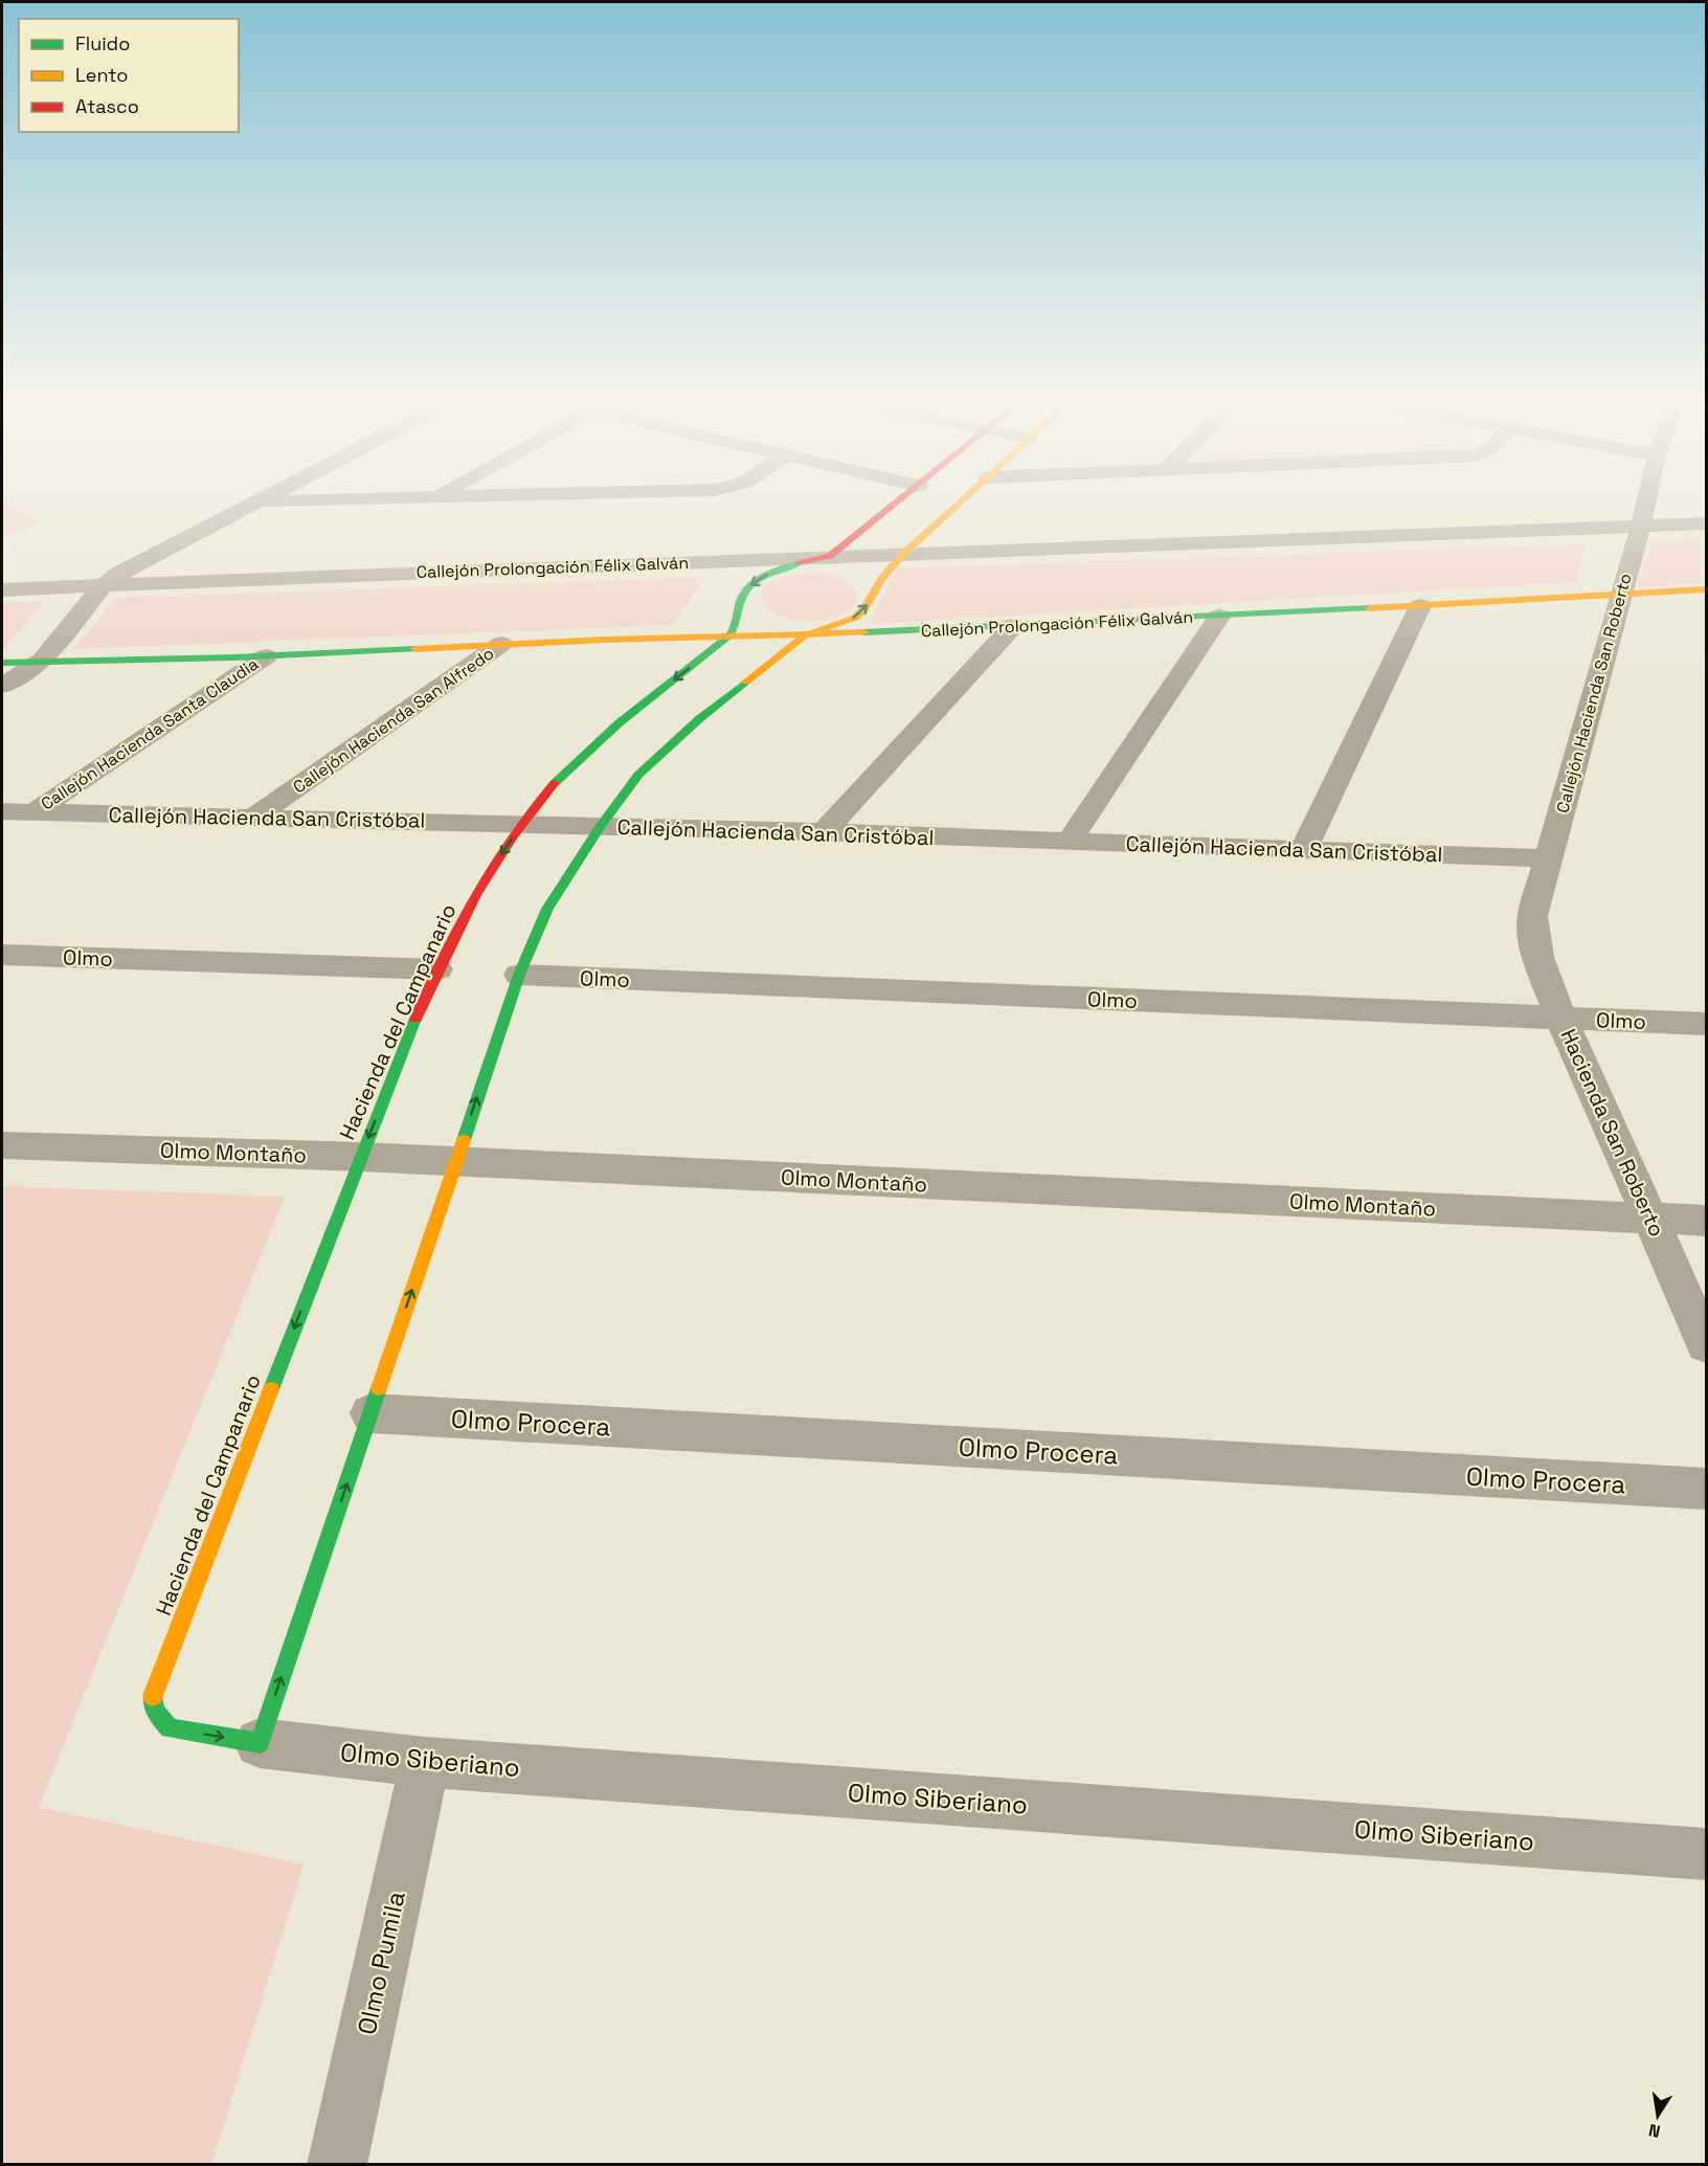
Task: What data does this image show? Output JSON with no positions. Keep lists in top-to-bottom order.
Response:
{
  "streets": {
    "street": [
      "Callejón Prolongación Félix Galván",
      "Callejón Hacienda San Roberto",
      "Callejón Hacienda San Alfredo",
      "Callejón Hacienda Santa Claudia",
      "Callejón Hacienda San Cristóbal",
      "Olmo",
      "Hacienda del Campanario",
      "Hacienda San Roberto",
      "Olmo Montaño",
      "Olmo Procera",
      "Olmo Siberiano",
      "Olmo Pumila"
    ]
  },
  "crossings": [
    ["Callejón Prolongación Félix Galván", "Callejón Hacienda San Roberto"],
    ["Callejón Prolongación Félix Galván", "Callejón Hacienda San Alfredo"],
    ["Callejón Prolongación Félix Galván", "Callejón Hacienda Santa Claudia"],
    ["Callejón Prolongación Félix Galván", "Hacienda del Campanario"],
    ["Callejón Hacienda San Roberto", "Callejón Hacienda San Cristóbal"],
    ["Callejón Hacienda San Roberto", "Hacienda San Roberto"],
    ["Callejón Hacienda San Alfredo", "Callejón Hacienda San Cristóbal"],
    ["Callejón Hacienda Santa Claudia", "Callejón Hacienda San Cristóbal"],
    ["Callejón Hacienda San Cristóbal", "Hacienda del Campanario"],
    ["Olmo", "Hacienda del Campanario"],
    ["Olmo", "Hacienda San Roberto"],
    ["Hacienda del Campanario", "Olmo Montaño"],
    ["Hacienda del Campanario", "Olmo Siberiano"],
    ["Hacienda San Roberto", "Olmo Montaño"],
    ["Olmo Siberiano", "Olmo Pumila"]
  ],
  "legend": ["Fluido", "Lento", "Atasco"],
  "north": "bottom"
}
